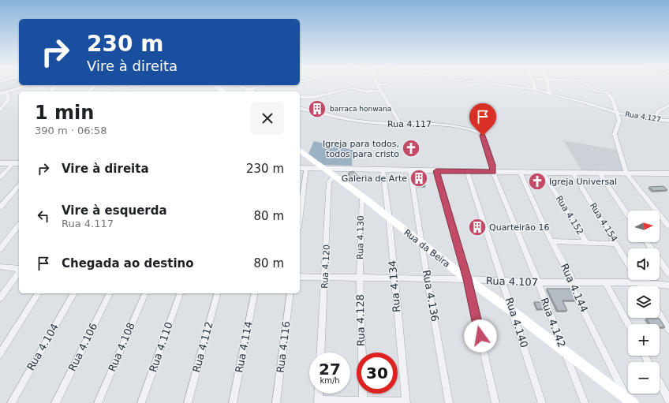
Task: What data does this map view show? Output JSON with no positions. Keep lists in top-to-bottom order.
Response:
{
  "streets": {
    "main road": ["Rua da Beira"],
    "street": [
      "Rua 4.127",
      "Rua 4.117",
      "Rua 4.152",
      "Rua 4.154",
      "Rua 4.130",
      "Rua 4.120",
      "Rua 4.107",
      "Rua 4.134",
      "Rua 4.144",
      "Rua 4.136",
      "Rua 4.128",
      "Rua 4.140",
      "Rua 4.142",
      "Rua 4.104",
      "Rua 4.106",
      "Rua 4.108",
      "Rua 4.110",
      "Rua 4.112",
      "Rua 4.114",
      "Rua 4.116"
    ]
  },
  "crossings": [
    ["Rua 4.117", "Rua 4.142"],
    ["Rua 4.154", "Rua 4.107"],
    ["Rua 4.130", "Rua da Beira"],
    ["Rua 4.130", "Rua 4.107"],
    ["Rua 4.130", "Rua 4.128"],
    ["Rua da Beira", "Rua 4.120"],
    ["Rua da Beira", "Rua 4.107"],
    ["Rua da Beira", "Rua 4.134"],
    ["Rua da Beira", "Rua 4.144"],
    ["Rua da Beira", "Rua 4.136"],
    ["Rua da Beira", "Rua 4.140"],
    ["Rua da Beira", "Rua 4.142"],
    ["Rua 4.120", "Rua 4.107"],
    ["Rua 4.107", "Rua 4.134"],
    ["Rua 4.107", "Rua 4.144"],
    ["Rua 4.107", "Rua 4.136"],
    ["Rua 4.107", "Rua 4.128"],
    ["Rua 4.107", "Rua 4.140"],
    ["Rua 4.107", "Rua 4.142"]
  ],
  "places": {
    "building": ["barraca honwana", "Galeria de Arte", "Quarteirão 16"],
    "church": ["Igreja para todos, todos para cristo", "Igreja Universal"]
  },
  "north": "right",
  "page": {
    "turn": ["230 m", "Vire à direita"],
    "heading": ["1 min", "390 m · 06:58"],
    "list": [
      {
        "name": "Vire à direita",
        "value": "230 m"
      },
      {
        "name": "Vire à esquerda",
        "note": "Rua 4.117",
        "value": "80 m"
      },
      {
        "name": "Chegada ao destino",
        "value": "80 m"
      }
    ],
    "map_buttons": ["+", "−"],
    "speed": "27 km/h",
    "limit": "30"
  }
}
